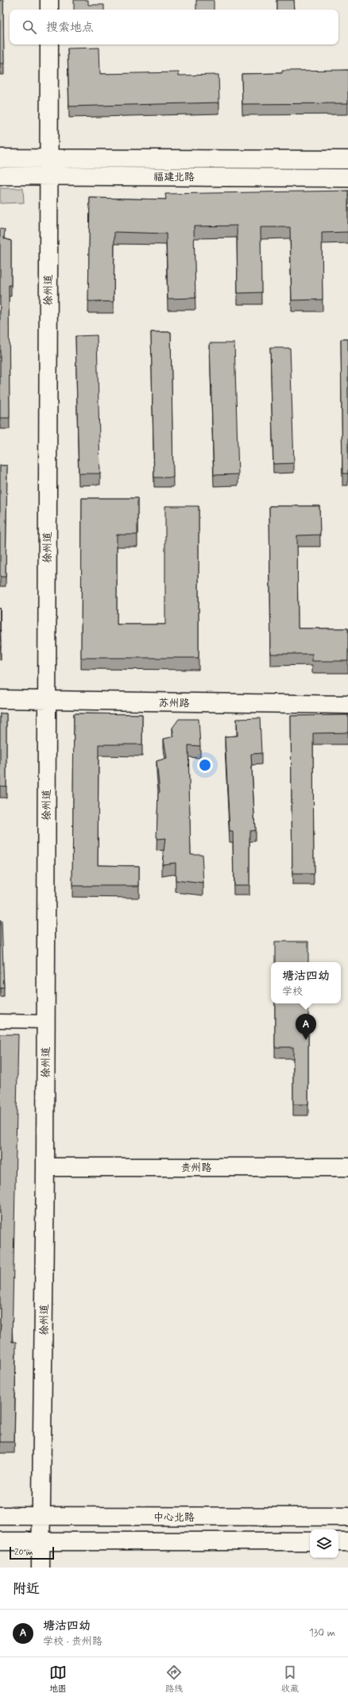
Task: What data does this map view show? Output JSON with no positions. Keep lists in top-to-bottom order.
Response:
{
  "streets": {
    "street": [
      "福建北路",
      "徐州道",
      "苏州路",
      "贵州路",
      "中心北路"
    ]
  },
  "crossings": [
    ["福建北路", "徐州道"],
    ["徐州道", "苏州路"],
    ["徐州道", "贵州路"],
    ["徐州道", "中心北路"]
  ],
  "scale_bar": "20 m",
  "page": {
    "search": "搜索地点",
    "popup": ["塘沽四幼", "学校"],
    "pins": "A",
    "scale": "20 m",
    "heading": "附近",
    "list": [
      {
        "mark": "A",
        "name": "塘沽四幼",
        "note": "学校 · 贵州路",
        "value": "130 m"
      }
    ],
    "nav": ["地图", "路线", "收藏"]
  }
}
